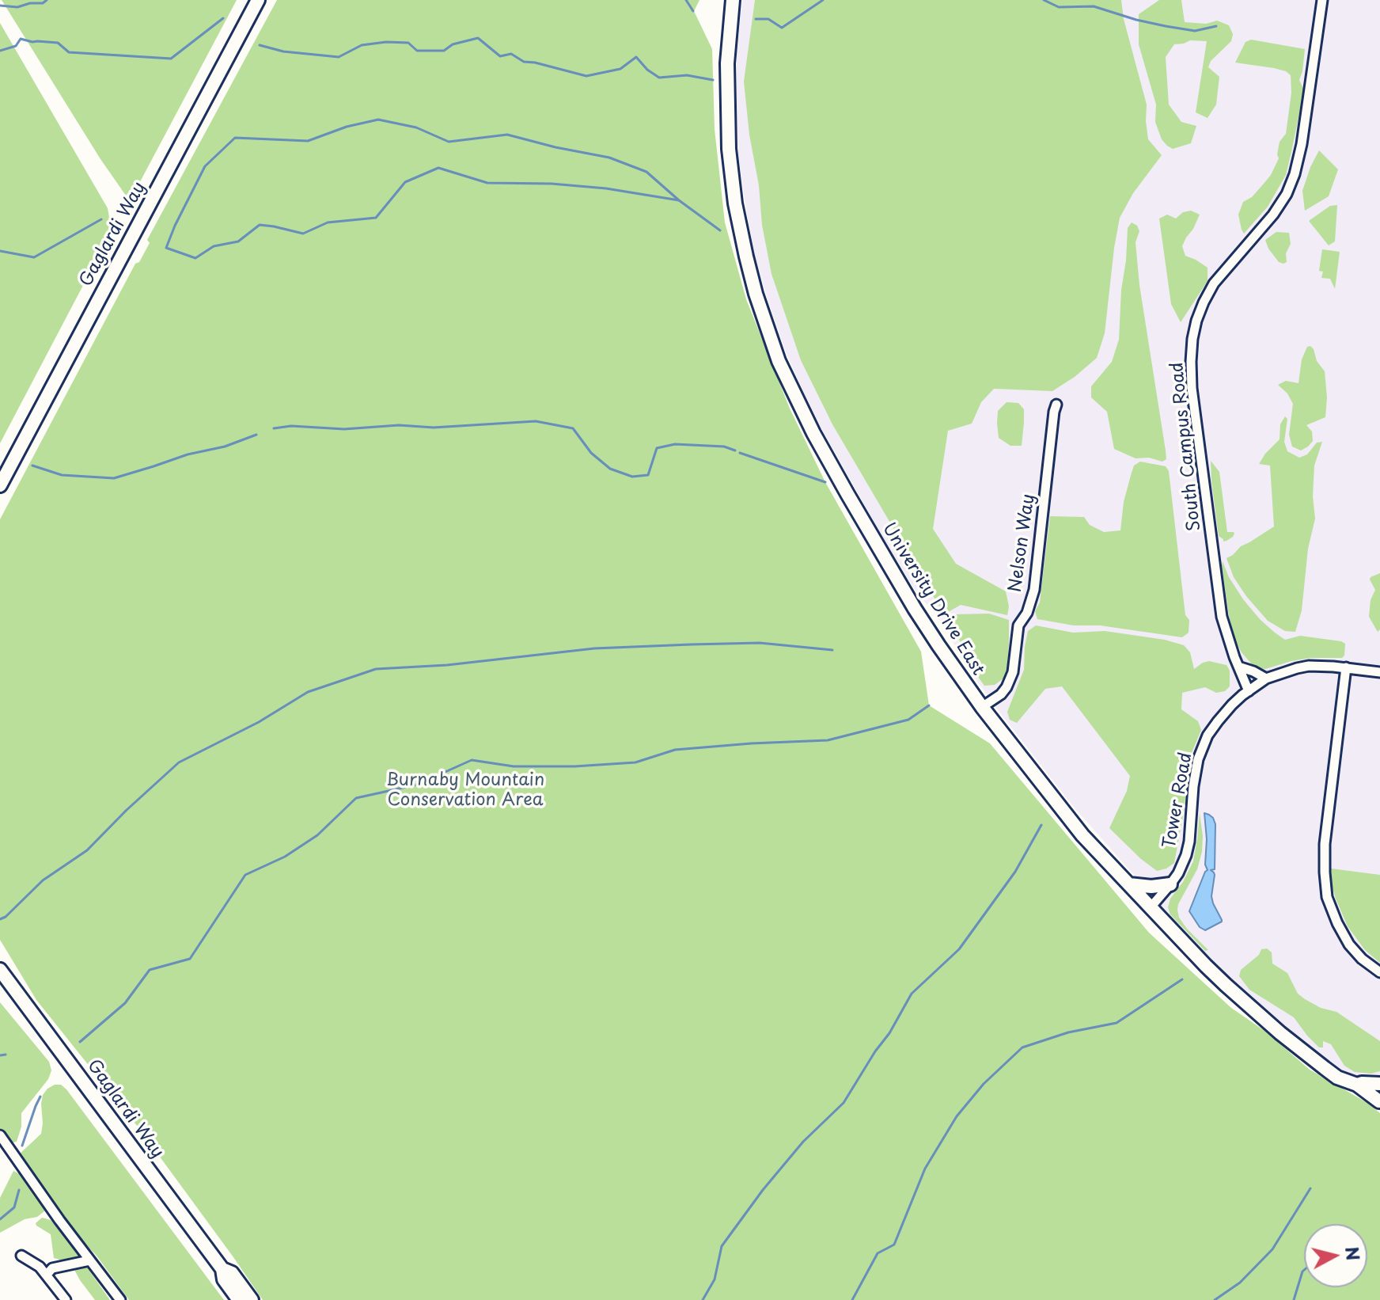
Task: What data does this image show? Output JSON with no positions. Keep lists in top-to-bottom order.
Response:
{
  "streets": {
    "street": [
      "Gaglardi Way",
      "South Campus Road",
      "Nelson Way",
      "University Drive East",
      "Tower Road"
    ]
  },
  "crossings": [
    ["South Campus Road", "Tower Road"],
    ["Nelson Way", "University Drive East"],
    ["University Drive East", "Tower Road"]
  ],
  "parks": ["Burnaby Mountain Conservation Area"],
  "north": "right"
}
